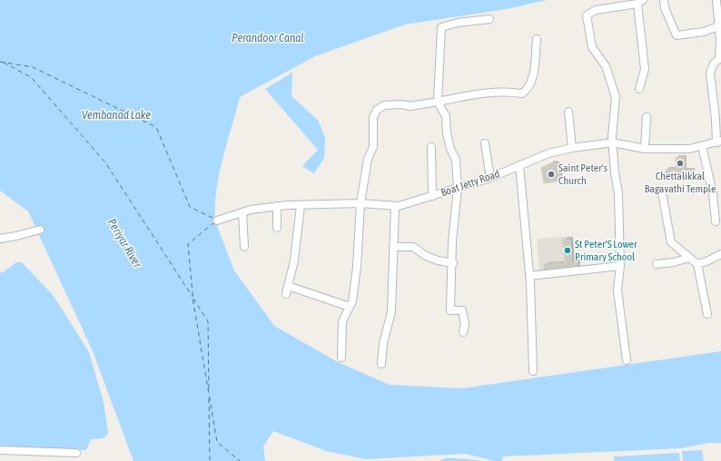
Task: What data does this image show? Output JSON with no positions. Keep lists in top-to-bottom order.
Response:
{
  "streets": {
    "street": ["Boat Jetty Road"]
  },
  "water": ["Perandoor Canal", "Vembanad Lake", "Periyar River"],
  "places": ["Chettalikkal Bagavathi Temple", "Saint Peter's Church", "St Peter'S Lower Primary School"]
}
